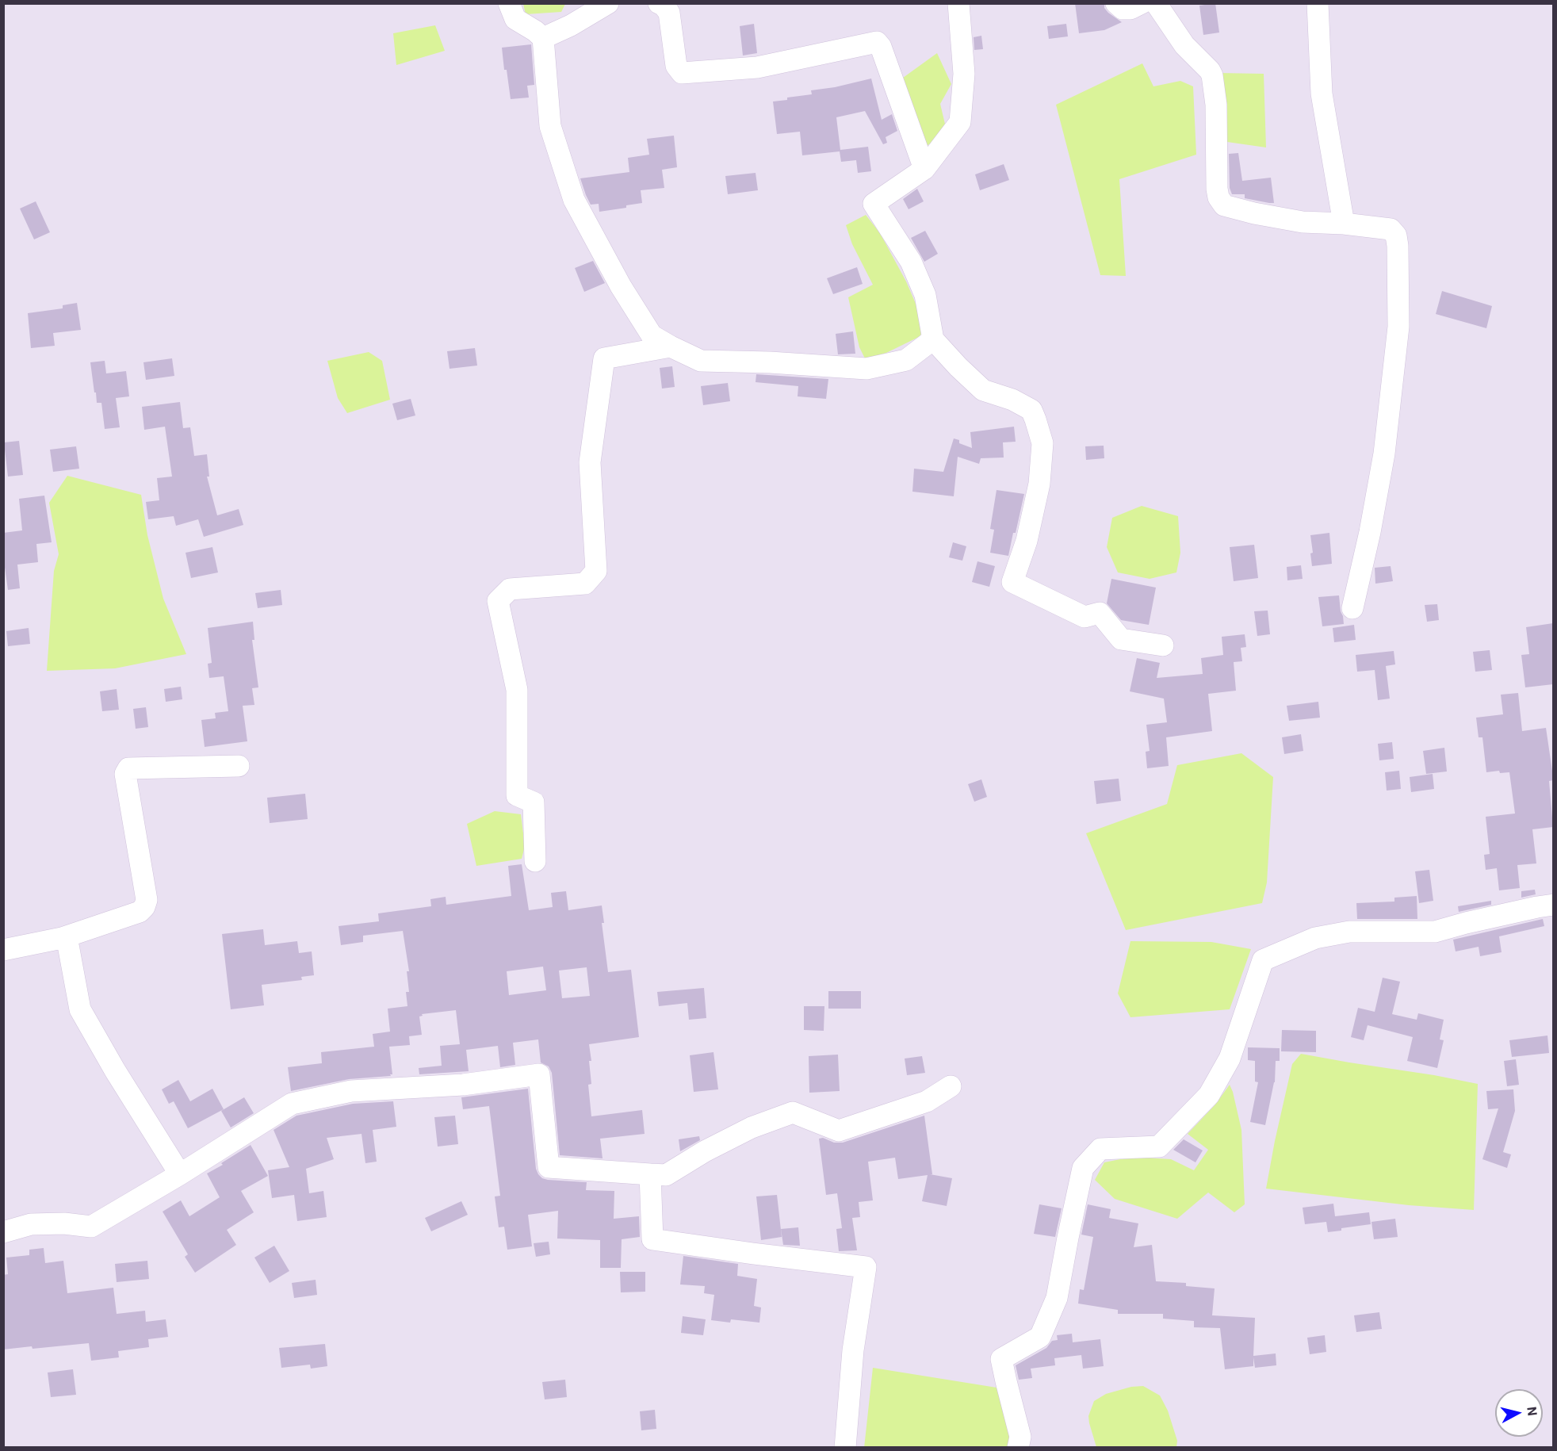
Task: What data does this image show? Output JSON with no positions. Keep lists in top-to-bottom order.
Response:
{
  "north": "right"
}
